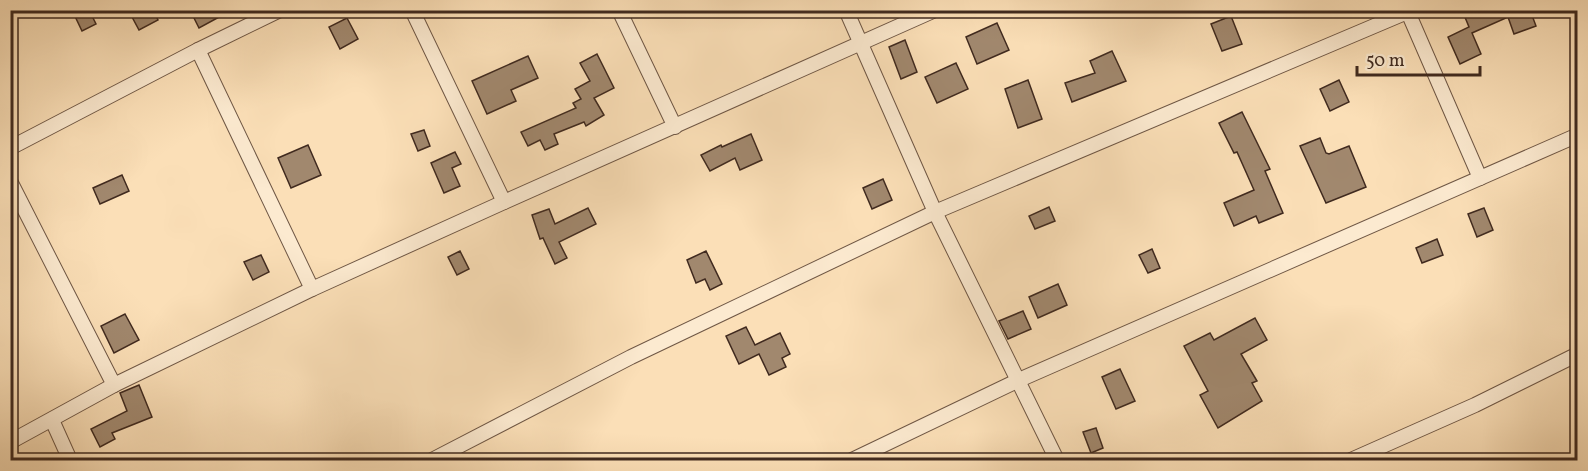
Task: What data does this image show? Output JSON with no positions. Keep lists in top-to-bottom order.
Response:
{
  "scale_bar": "50 m"
}
